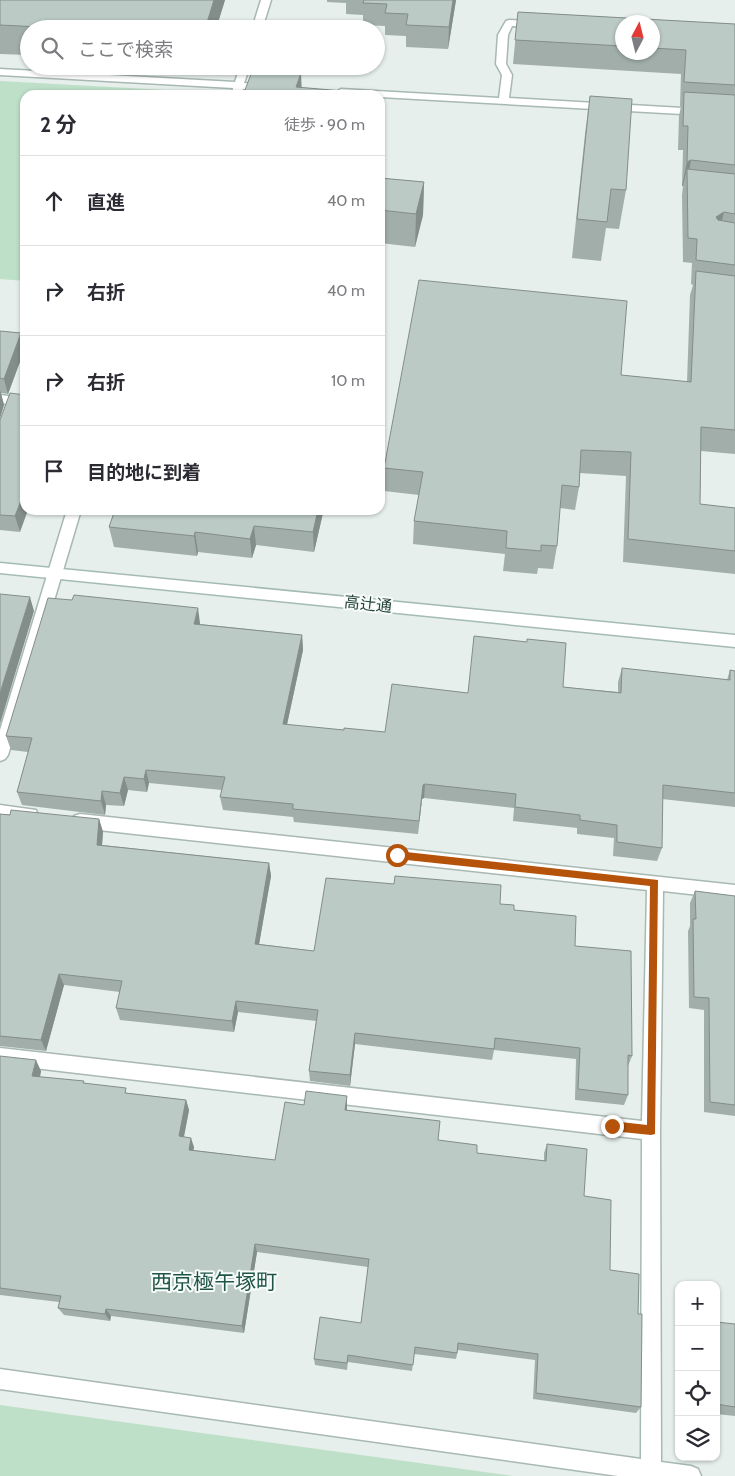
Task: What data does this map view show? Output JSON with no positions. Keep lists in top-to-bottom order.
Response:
{
  "streets": {
    "street": ["高辻通"]
  },
  "districts": ["西京極午塚町"],
  "north": "top",
  "page": {
    "search": "ここで検索",
    "heading": ["2 分", "徒歩 · 90 m"],
    "list": [
      ["直進", "40 m"],
      ["右折", "40 m"],
      ["右折", "10 m"],
      "目的地に到着"
    ],
    "map_buttons": ["+", "−"]
  }
}
